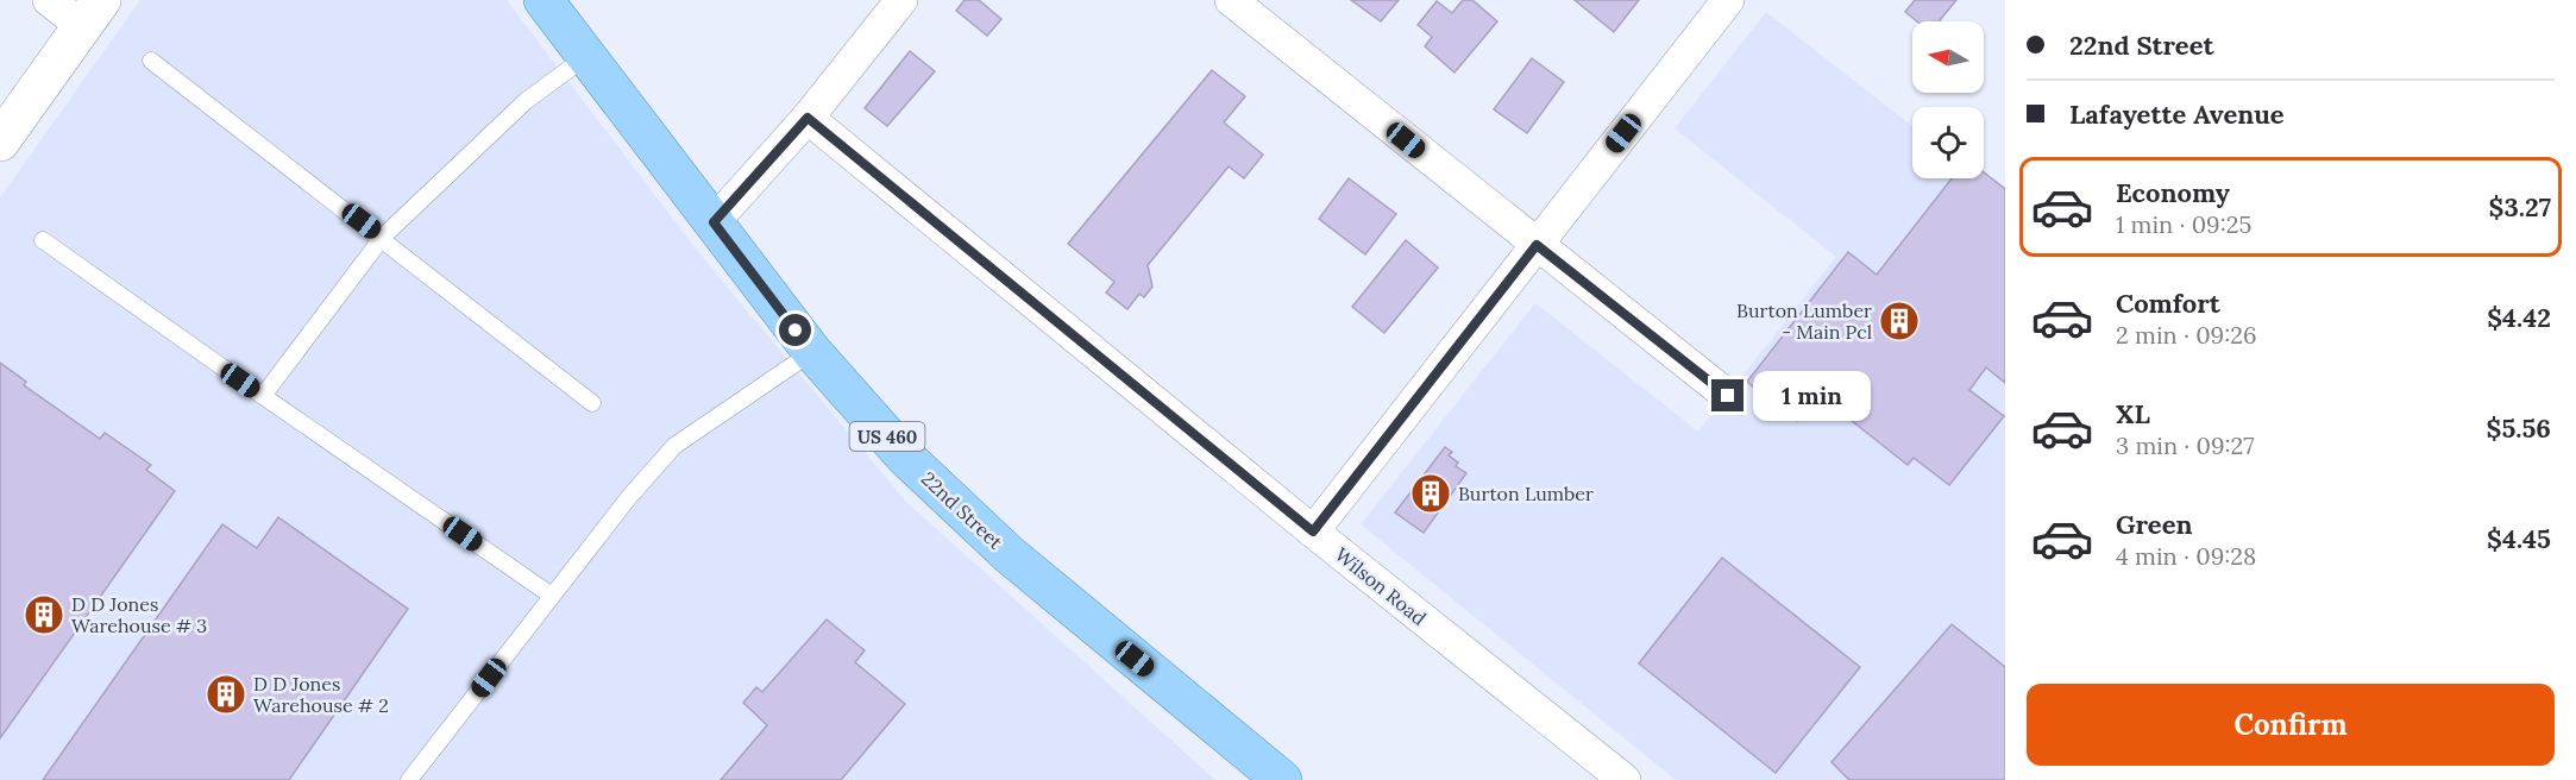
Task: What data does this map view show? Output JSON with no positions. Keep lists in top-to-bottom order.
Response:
{
  "streets": {
    "main road": ["US 460", "22nd Street"],
    "street": ["Wilson Road"]
  },
  "crossings": [
    ["US 460", "22nd Street"]
  ],
  "places": {
    "building": [
      "Burton Lumber - Main Pcl",
      "Burton Lumber",
      "D D Jones Warehouse # 3",
      "D D Jones Warehouse # 2"
    ]
  },
  "north": "left",
  "page": {
    "banner": ["22nd Street", "Lafayette Avenue"],
    "list": [
      {
        "name": "Economy",
        "note": "1 min · 09:25",
        "value": "$3.27"
      },
      {
        "name": "Comfort",
        "note": "2 min · 09:26",
        "value": "$4.42"
      },
      {
        "name": "XL",
        "note": "3 min · 09:27",
        "value": "$5.56"
      },
      {
        "name": "Green",
        "note": "4 min · 09:28",
        "value": "$4.45"
      }
    ],
    "bubble": "1 min",
    "buttons": "Confirm"
  }
}
